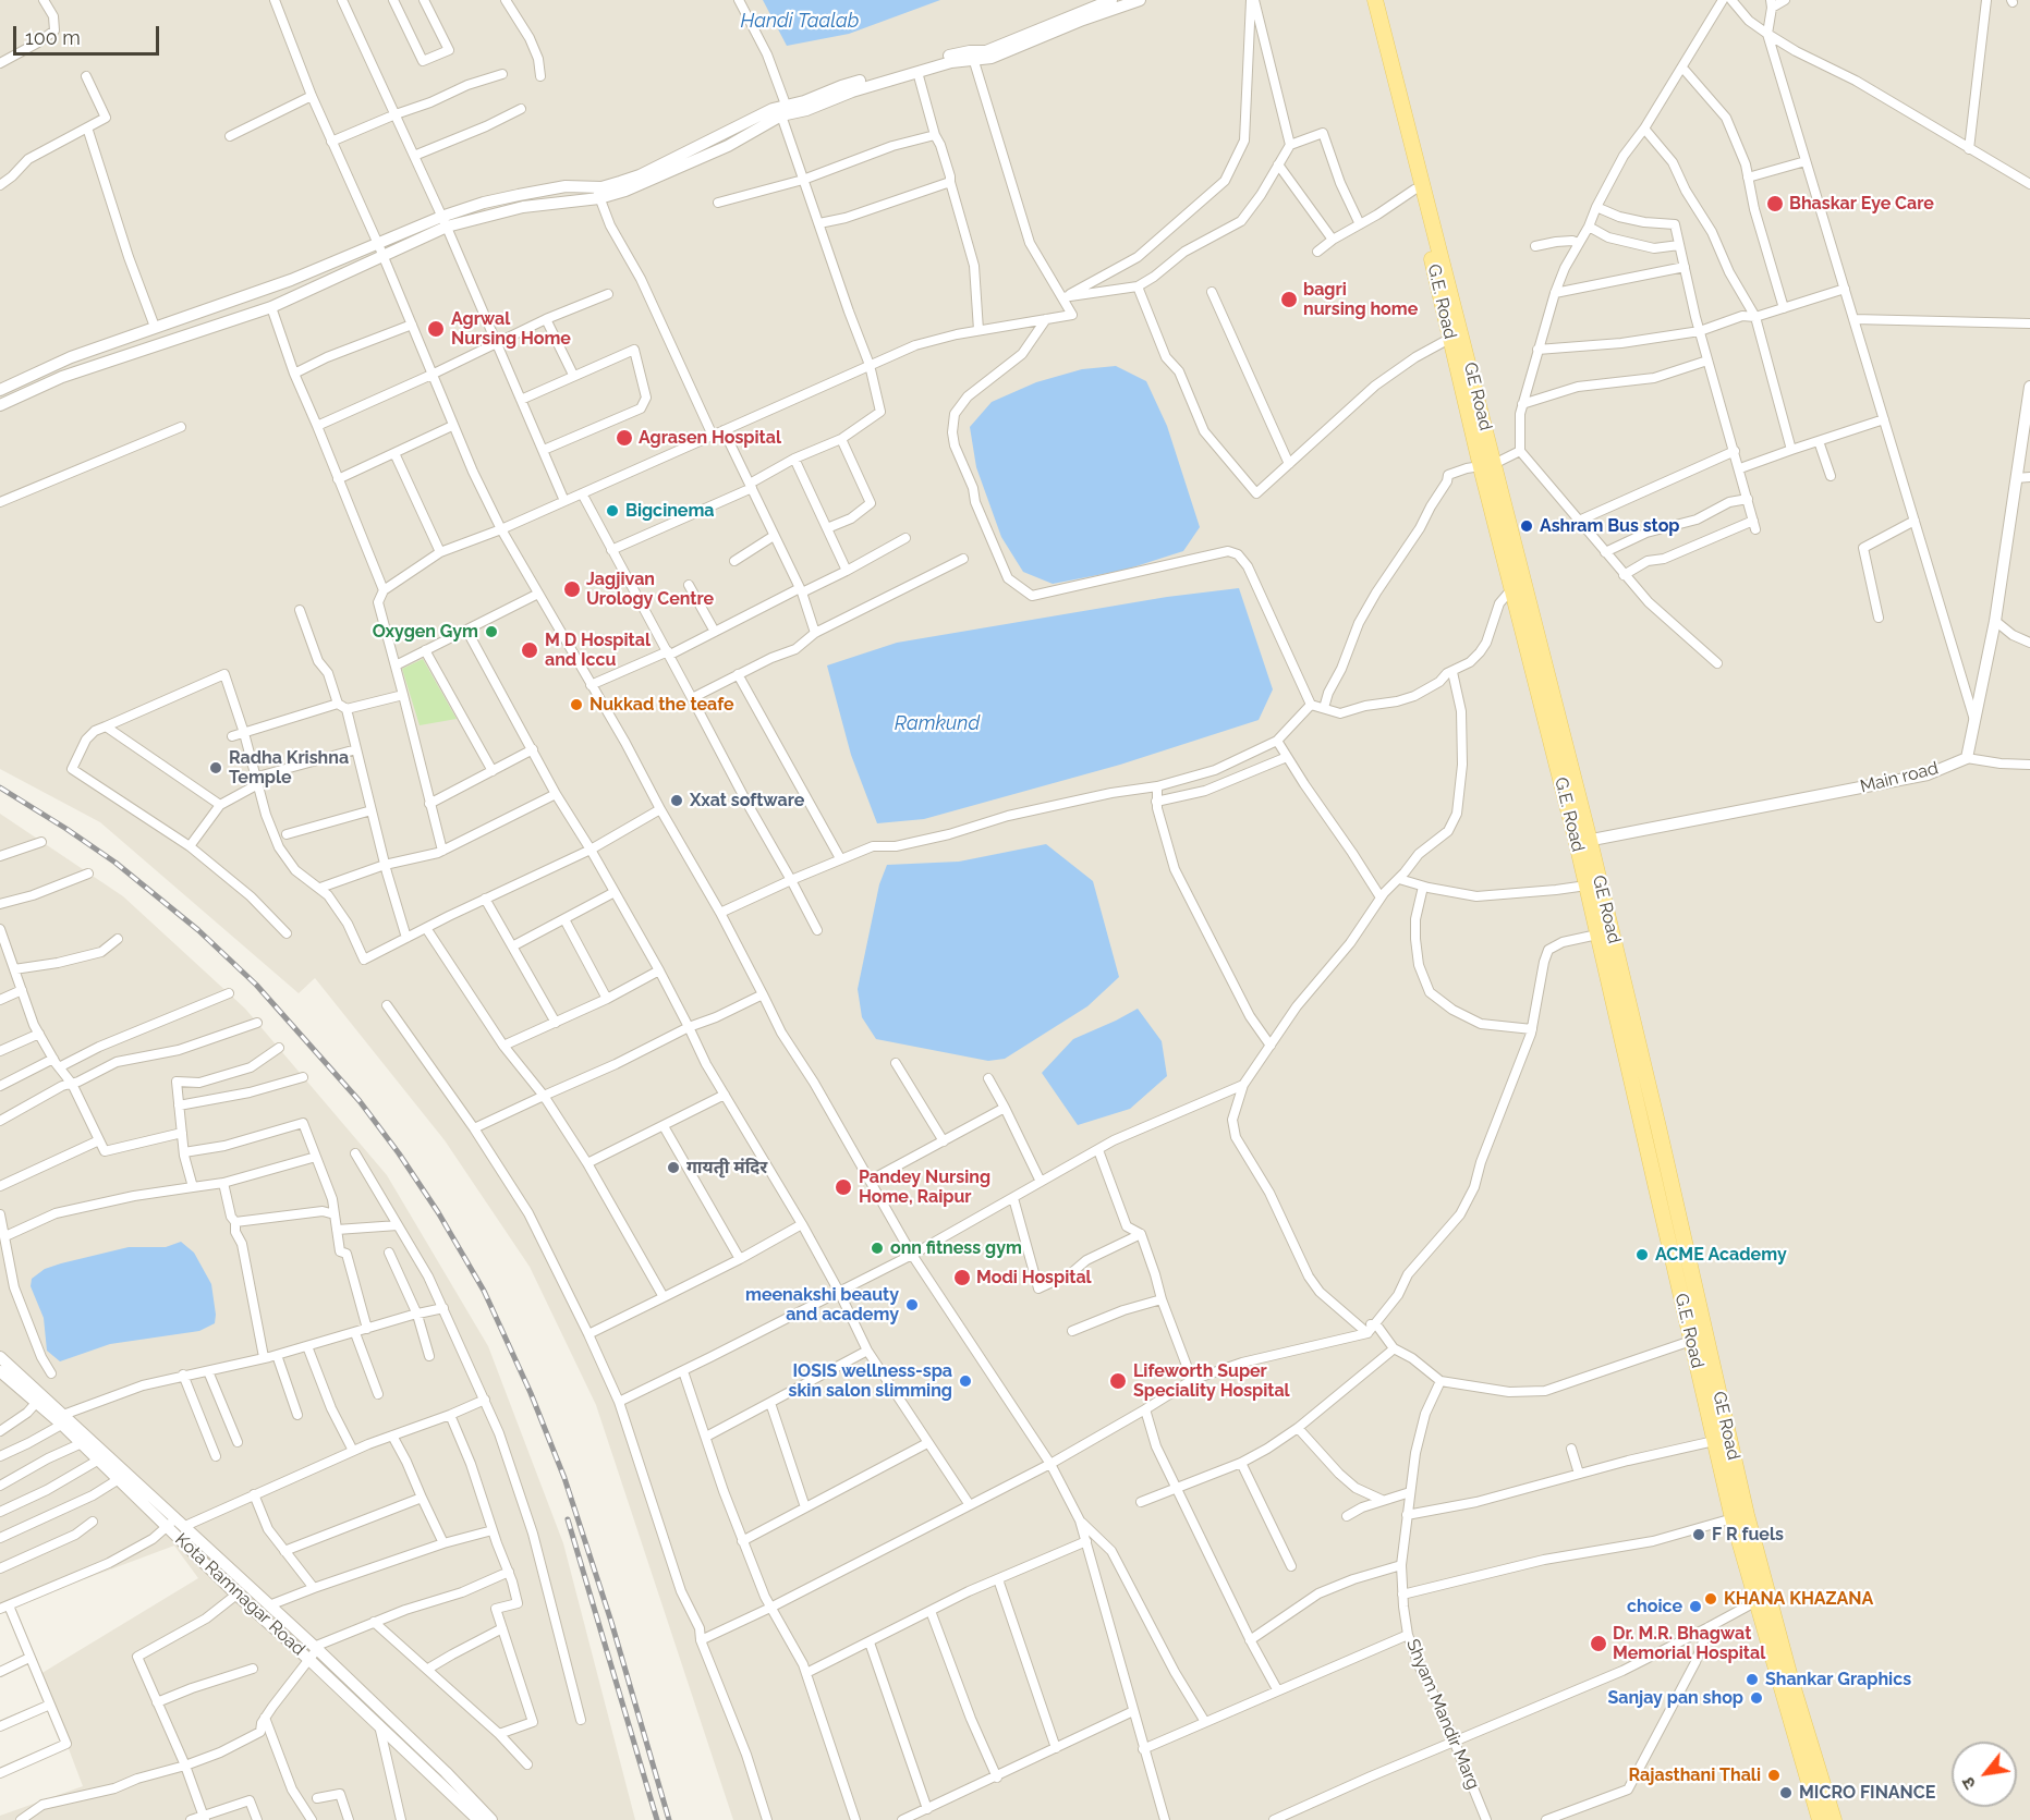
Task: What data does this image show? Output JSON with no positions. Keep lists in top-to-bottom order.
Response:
{
  "streets": {
    "main road": ["G.E. Road", "GE Road"],
    "street": ["Main road", "Kota Ramnagar Road", "Shyam Mandir Marg"]
  },
  "crossings": [
    ["G.E. Road", "GE Road"],
    ["G.E. Road", "Main road"],
    ["GE Road", "Main road"]
  ],
  "water": ["Handi Taalab", "Ramkund"],
  "places": [
    "Bhaskar Eye Care",
    "bagri nursing home",
    "Agrwal Nursing Home",
    "Agrasen Hospital",
    "Bigcinema",
    "Ashram Bus stop",
    "Jagjivan Urology Centre",
    "Oxygen Gym",
    "M D Hospital and Iccu",
    "Nukkad the teafe",
    "Radha Krishna Temple",
    "Xxat software",
    "गायतृी मंदिर",
    "Pandey Nursing Home, Raipur",
    "onn fitness gym",
    "ACME Academy",
    "Modi Hospital",
    "meenakshi beauty and academy",
    "IOSIS wellness-spa skin salon slimming",
    "Lifeworth Super Speciality Hospital",
    "F R fuels",
    "KHANA KHAZANA",
    "choice",
    "Dr. M.R. Bhagwat Memorial Hospital",
    "Shankar Graphics",
    "Sanjay pan shop",
    "Rajasthani Thali",
    "MICRO FINANCE"
  ],
  "scale_bar": "100 m",
  "north": "bottom left"
}
